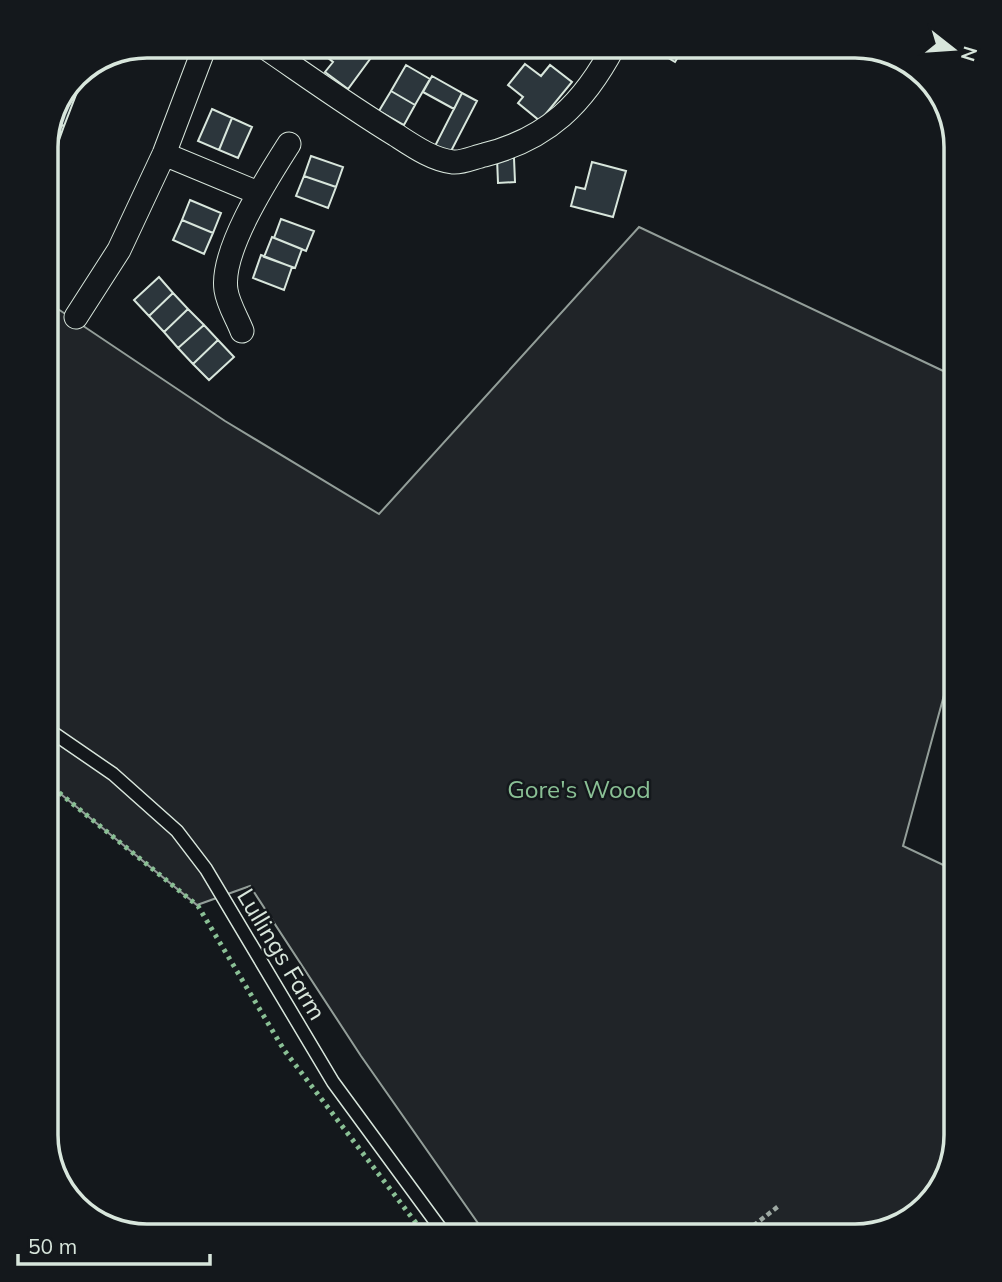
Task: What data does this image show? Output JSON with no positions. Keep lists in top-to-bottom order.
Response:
{
  "streets": {
    "lane": ["Lullings Farm"]
  },
  "parks": ["Gore's Wood"],
  "scale_bar": "50 m",
  "north": "right"
}
